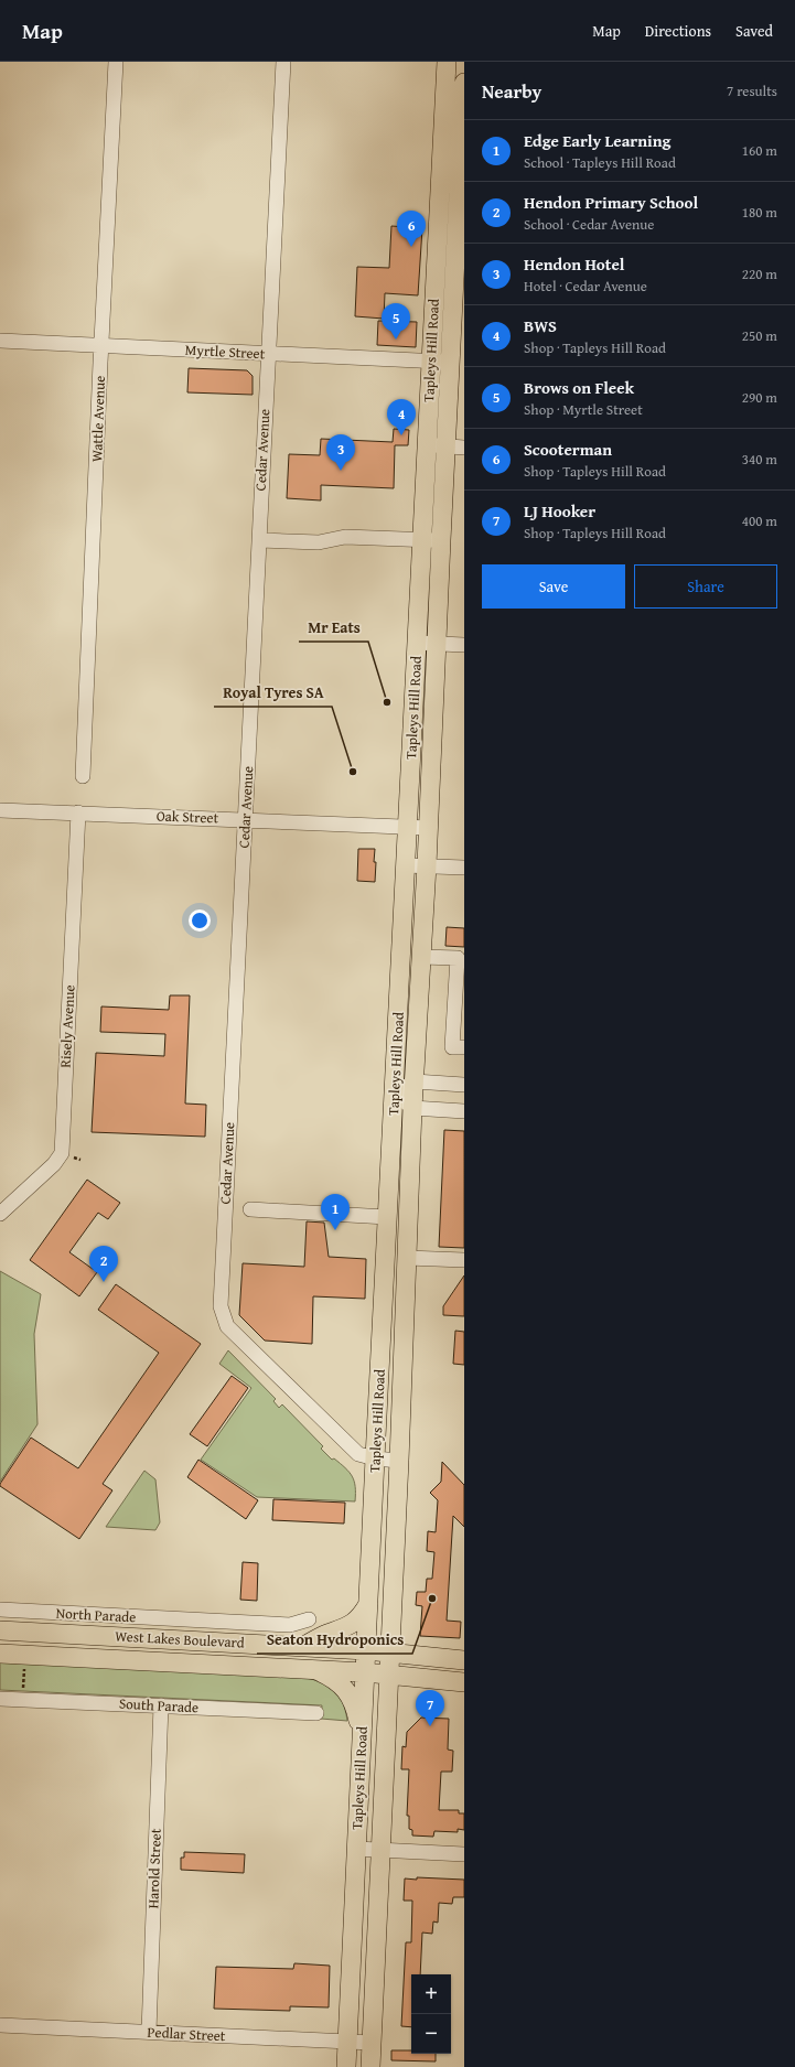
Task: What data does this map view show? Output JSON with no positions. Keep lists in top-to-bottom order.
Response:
{
  "streets": {
    "main road": ["Tapleys Hill Road", "West Lakes Boulevard"],
    "street": [
      "Myrtle Street",
      "Wattle Avenue",
      "Cedar Avenue",
      "Oak Street",
      "Risely Avenue",
      "North Parade",
      "South Parade",
      "Harold Street",
      "Pedlar Street"
    ]
  },
  "crossings": [
    ["Tapleys Hill Road", "Myrtle Street"],
    ["Tapleys Hill Road", "Cedar Avenue"],
    ["Tapleys Hill Road", "Oak Street"],
    ["Tapleys Hill Road", "West Lakes Boulevard"],
    ["Tapleys Hill Road", "Pedlar Street"],
    ["Myrtle Street", "Wattle Avenue"],
    ["Myrtle Street", "Cedar Avenue"],
    ["Cedar Avenue", "Oak Street"],
    ["Oak Street", "Risely Avenue"],
    ["South Parade", "Harold Street"],
    ["Harold Street", "Pedlar Street"]
  ],
  "places": ["Mr Eats", "Royal Tyres SA", "Seaton Hydroponics"],
  "page": {
    "header": "Map",
    "nav": ["Map", "Directions", "Saved"],
    "heading": ["Nearby", "7 results"],
    "list": [
      {
        "mark": "1",
        "name": "Edge Early Learning",
        "note": "School · Tapleys Hill Road",
        "value": "160 m"
      },
      {
        "mark": "2",
        "name": "Hendon Primary School",
        "note": "School · Cedar Avenue",
        "value": "180 m"
      },
      {
        "mark": "3",
        "name": "Hendon Hotel",
        "note": "Hotel · Cedar Avenue",
        "value": "220 m"
      },
      {
        "mark": "4",
        "name": "BWS",
        "note": "Shop · Tapleys Hill Road",
        "value": "250 m"
      },
      {
        "mark": "5",
        "name": "Brows on Fleek",
        "note": "Shop · Myrtle Street",
        "value": "290 m"
      },
      {
        "mark": "6",
        "name": "Scooterman",
        "note": "Shop · Tapleys Hill Road",
        "value": "340 m"
      },
      {
        "mark": "7",
        "name": "LJ Hooker",
        "note": "Shop · Tapleys Hill Road",
        "value": "400 m"
      }
    ],
    "pins": [
      "6",
      "5",
      "4",
      "3",
      "1",
      "2",
      "7"
    ],
    "buttons": ["Save", "Share"],
    "map_buttons": ["+", "−"]
  }
}
